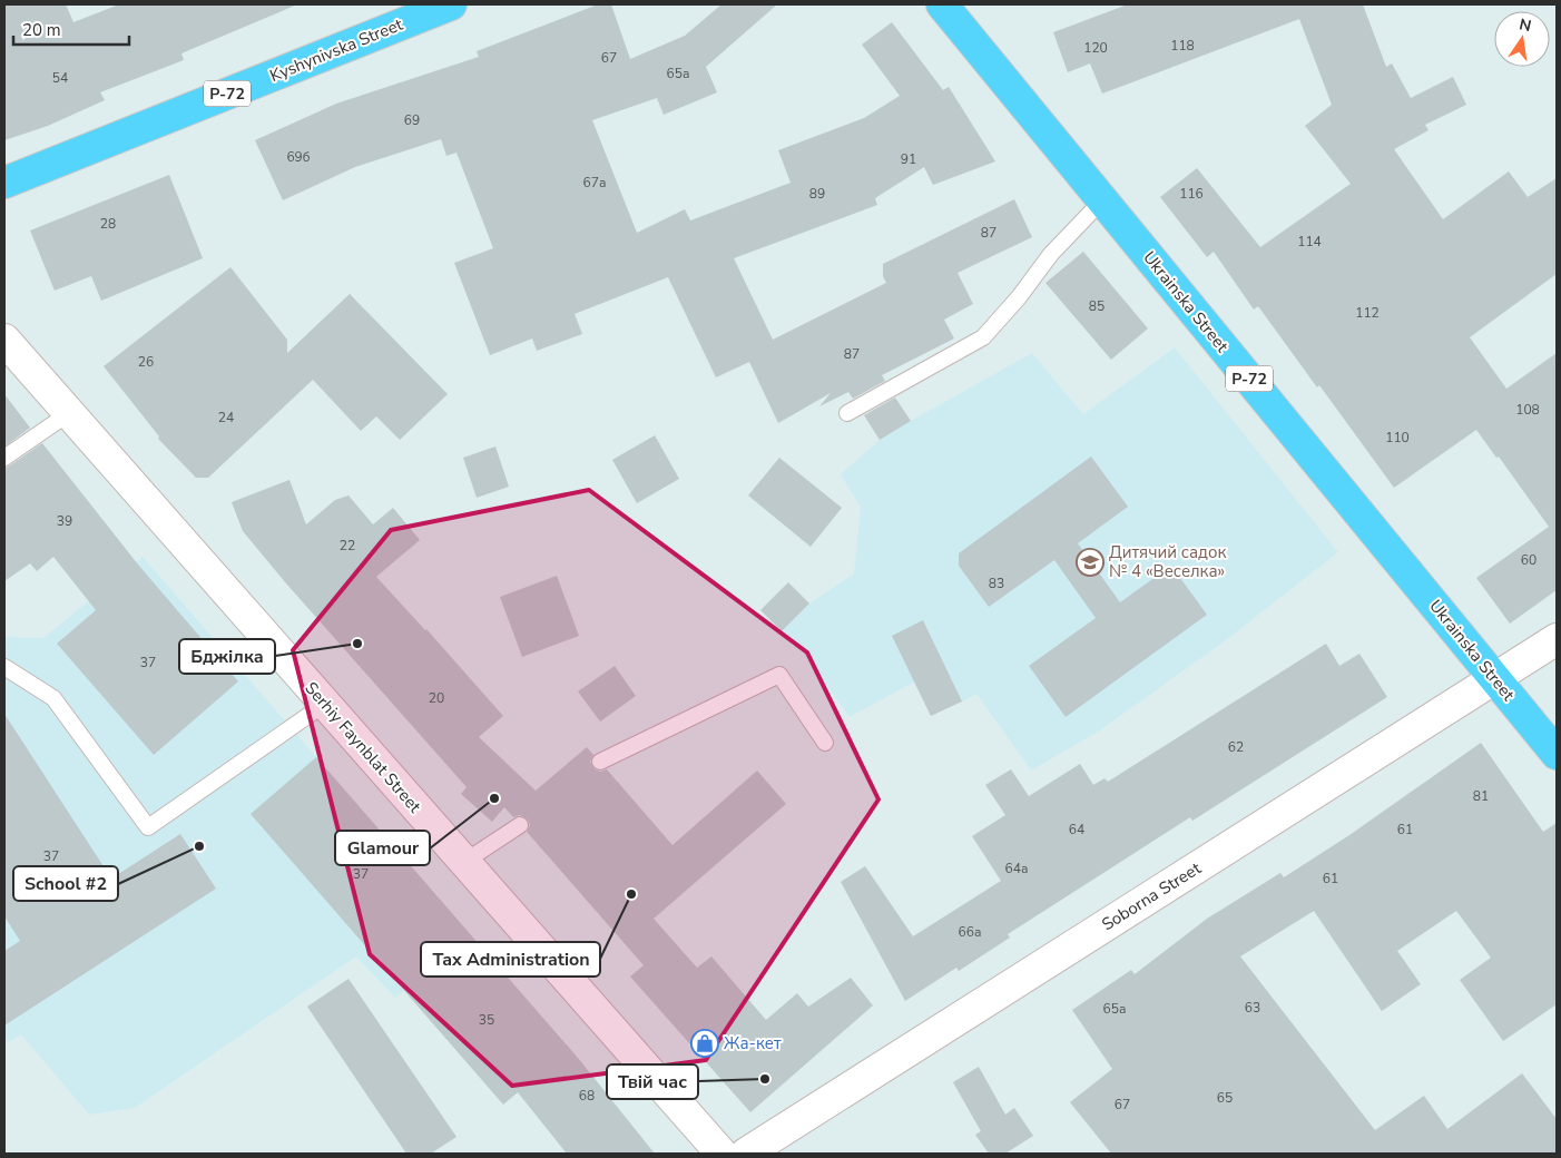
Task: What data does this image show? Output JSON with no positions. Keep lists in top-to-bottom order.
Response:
{
  "streets": {
    "main road": ["Kyshynivska Street", "Р-72", "Ukrainska Street"],
    "street": ["Serhiy Faynblat Street", "Soborna Street"]
  },
  "crossings": [
    ["Ukrainska Street", "Soborna Street"]
  ],
  "places": {
    "school or university": ["Дитячий садок № 4 «Веселка»"],
    "other": [
      "Бджілка",
      "Glamour",
      "School #2",
      "Tax Administration",
      "Твій час"
    ],
    "shop": ["Жа-кет"]
  },
  "house_numbers": [
    "118",
    "120",
    "67",
    "65а",
    "54",
    "69",
    "69б",
    "91",
    "67а",
    "89",
    "116",
    "28",
    "87",
    "114",
    "85",
    "112",
    "87",
    "26",
    "108",
    "24",
    "110",
    "39",
    "22",
    "60",
    "83",
    "37",
    "20",
    "62",
    "81",
    "64",
    "61",
    "37",
    "64а",
    "37",
    "61",
    "66а",
    "63",
    "65а",
    "35",
    "68",
    "65",
    "67"
  ],
  "scale_bar": "20 m",
  "north": "top"
}
